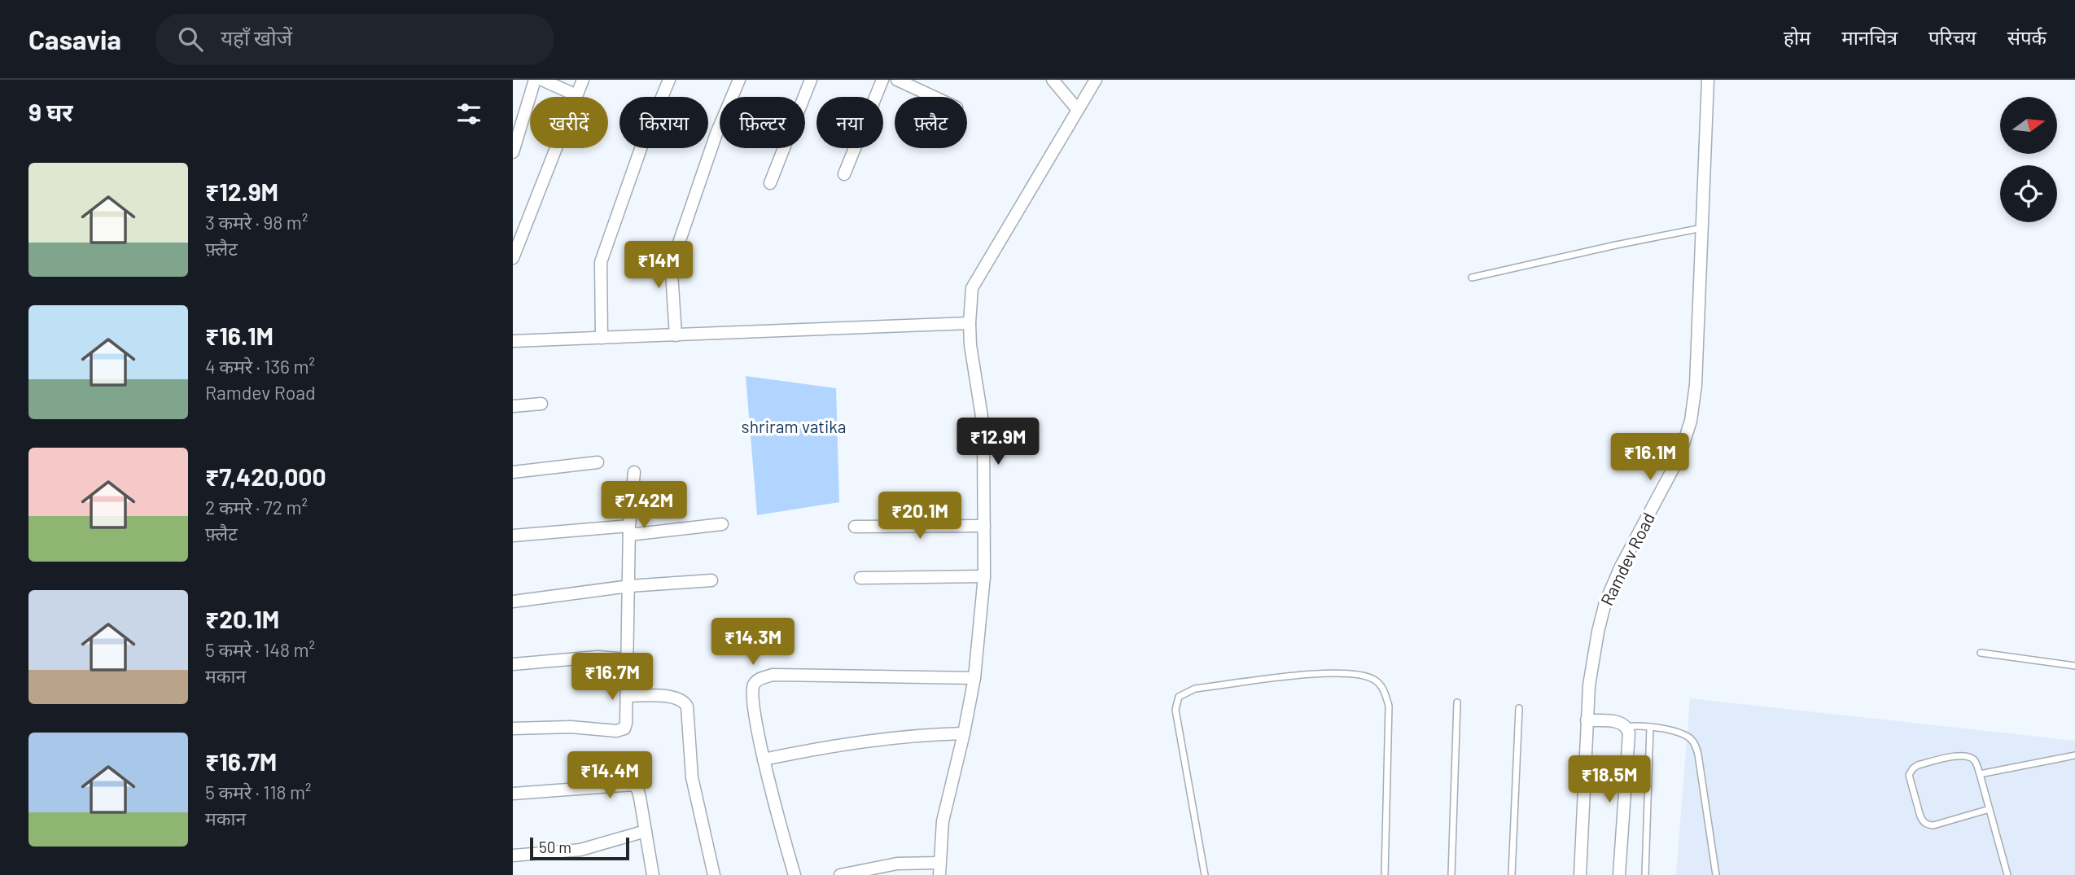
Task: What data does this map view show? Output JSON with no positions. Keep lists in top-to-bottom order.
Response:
{
  "streets": {
    "street": ["Ramdev Road"]
  },
  "parks": ["shriram vatika"],
  "scale_bar": "50 m",
  "north": "right",
  "page": {
    "header": "Casavia",
    "search": "यहाँ खोजें",
    "nav": [
      "होम",
      "मानचित्र",
      "परिचय",
      "संपर्क"
    ],
    "heading": "9 घर",
    "chip": [
      "खरीदें",
      "किराया",
      "फ़िल्टर",
      "नया",
      "फ़्लैट"
    ],
    "list": [
      {
        "name": "₹12.9M",
        "note": "3 कमरे · 98 m² · फ़्लैट"
      },
      {
        "name": "₹16.1M",
        "note": "4 कमरे · 136 m² · Ramdev Road"
      },
      {
        "name": "₹7,420,000",
        "note": "2 कमरे · 72 m² · फ़्लैट"
      },
      {
        "name": "₹20.1M",
        "note": "5 कमरे · 148 m² · मकान"
      },
      {
        "name": "₹16.7M",
        "note": "5 कमरे · 118 m² · मकान"
      }
    ],
    "price": [
      "₹14M",
      "₹12.9M",
      "₹16.1M",
      "₹7.42M",
      "₹20.1M",
      "₹14.3M",
      "₹16.7M",
      "₹14.4M",
      "₹18.5M"
    ],
    "scale": "50 m"
  }
}
